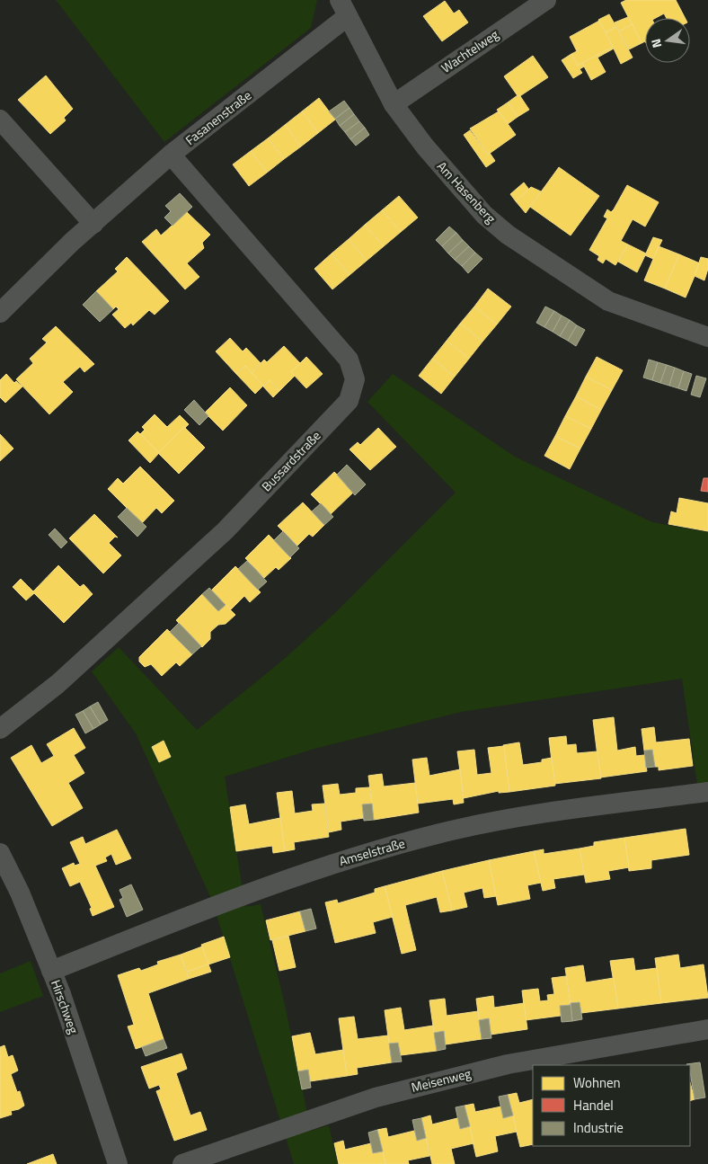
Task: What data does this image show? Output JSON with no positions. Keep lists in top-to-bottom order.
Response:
{
  "streets": {
    "street": [
      "Wachtelweg",
      "Fasanenstraße",
      "Am Hasenberg",
      "Bussardstraße",
      "Amselstraße",
      "Hirschweg",
      "Meisenweg"
    ]
  },
  "crossings": [
    ["Wachtelweg", "Am Hasenberg"],
    ["Fasanenstraße", "Am Hasenberg"],
    ["Fasanenstraße", "Bussardstraße"],
    ["Amselstraße", "Hirschweg"]
  ],
  "legend": ["Wohnen", "Handel", "Industrie"],
  "north": "left"
}
